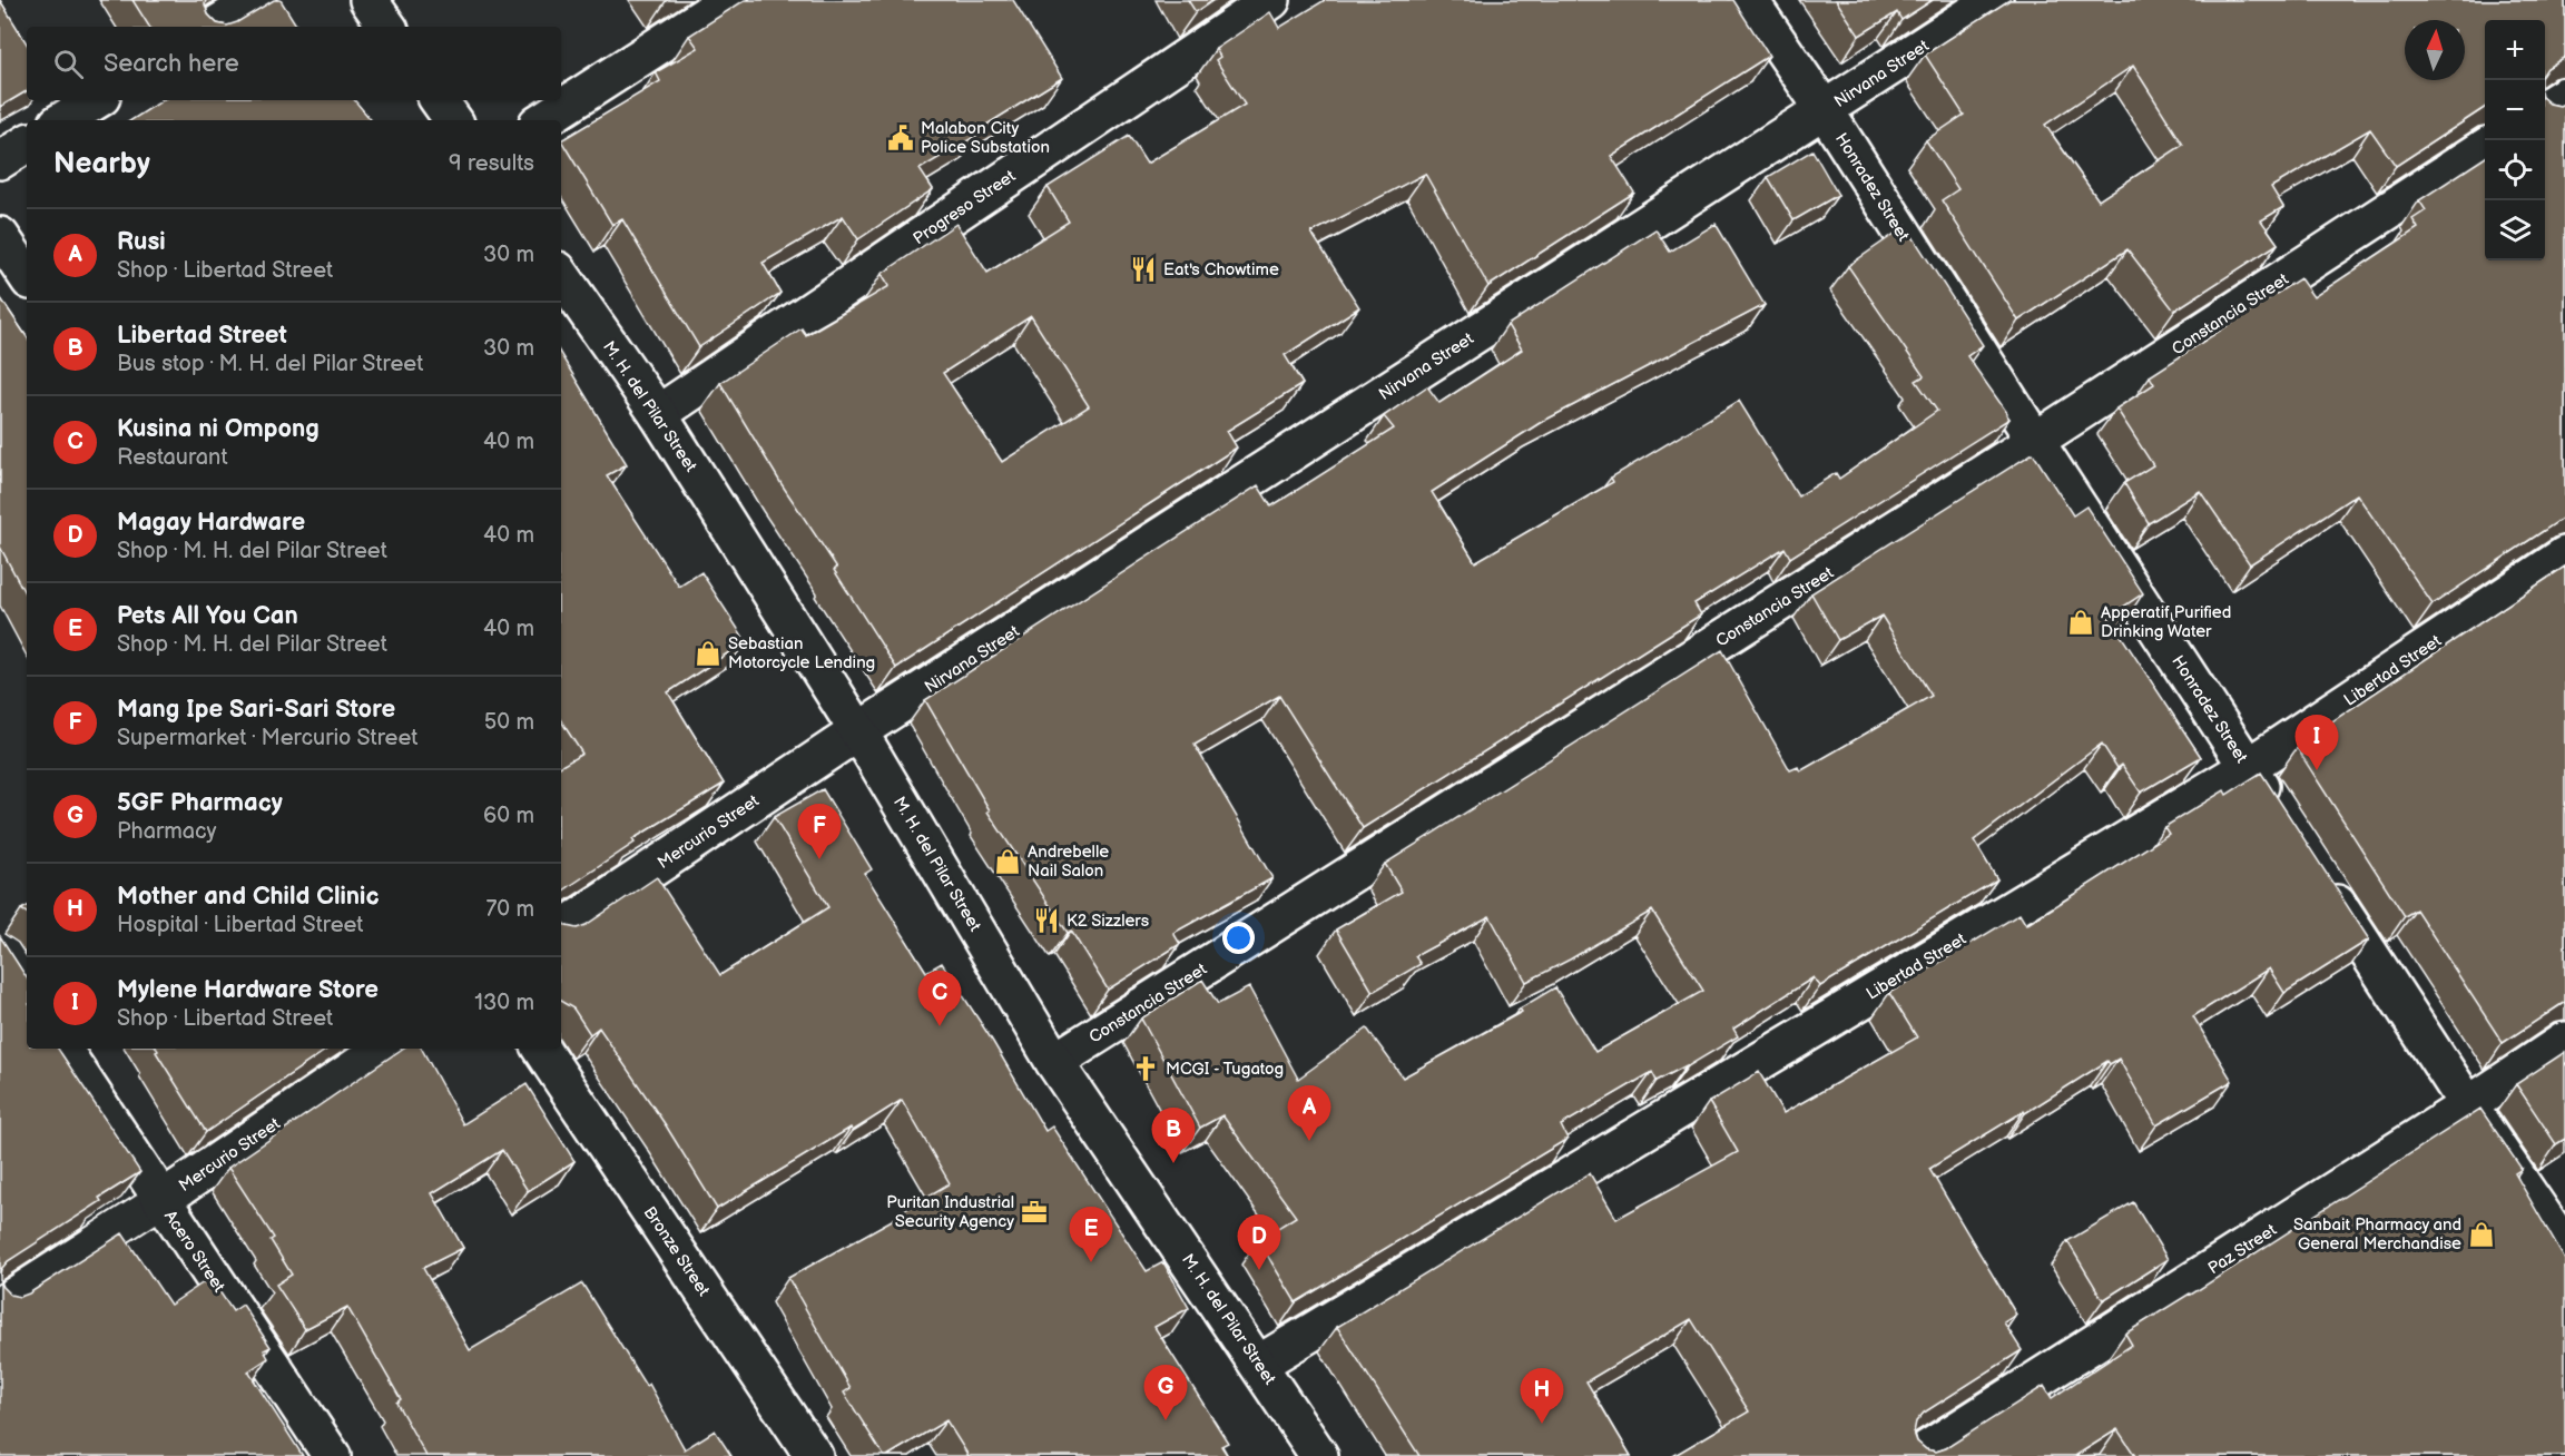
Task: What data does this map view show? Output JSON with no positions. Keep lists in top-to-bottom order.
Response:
{
  "streets": {
    "street": [
      "Nirvana Street",
      "Honradez Street",
      "Progreso Street",
      "Constancia Street",
      "M. H. del Pilar Street",
      "Libertad Street",
      "Mercurio Street",
      "Paz Street",
      "Acero Street",
      "Bronze Street"
    ]
  },
  "crossings": [
    ["Nirvana Street", "Honradez Street"],
    ["Nirvana Street", "M. H. del Pilar Street"],
    ["Nirvana Street", "Mercurio Street"],
    ["Honradez Street", "Constancia Street"],
    ["Honradez Street", "Libertad Street"],
    ["Progreso Street", "M. H. del Pilar Street"],
    ["Constancia Street", "M. H. del Pilar Street"],
    ["M. H. del Pilar Street", "Libertad Street"],
    ["M. H. del Pilar Street", "Mercurio Street"],
    ["Mercurio Street", "Acero Street"]
  ],
  "places": {
    "public building": ["Malabon City Police Substation"],
    "restaurant": ["Eat's Chowtime", "K2 Sizzlers"],
    "shop": [
      "Apperatif Purified Drinking Water",
      "Sebastian Motorcycle Lending",
      "Andrebelle Nail Salon",
      "Sanbait Pharmacy and General Merchandise"
    ],
    "church": ["MCGI - Tugatog"],
    "office": ["Puritan Industrial Security Agency"]
  },
  "north": "top",
  "page": {
    "map_buttons": ["+", "−"],
    "search": "Search here",
    "heading": ["Nearby", "9 results"],
    "list": [
      {
        "mark": "A",
        "name": "Rusi",
        "note": "Shop · Libertad Street",
        "value": "30 m"
      },
      {
        "mark": "B",
        "name": "Libertad Street",
        "note": "Bus stop · M. H. del Pilar Street",
        "value": "30 m"
      },
      {
        "mark": "C",
        "name": "Kusina ni Ompong",
        "note": "Restaurant",
        "value": "40 m"
      },
      {
        "mark": "D",
        "name": "Magay Hardware",
        "note": "Shop · M. H. del Pilar Street",
        "value": "40 m"
      },
      {
        "mark": "E",
        "name": "Pets All You Can",
        "note": "Shop · M. H. del Pilar Street",
        "value": "40 m"
      },
      {
        "mark": "F",
        "name": "Mang Ipe Sari-Sari Store",
        "note": "Supermarket · Mercurio Street",
        "value": "50 m"
      },
      {
        "mark": "G",
        "name": "5GF Pharmacy",
        "note": "Pharmacy",
        "value": "60 m"
      },
      {
        "mark": "H",
        "name": "Mother and Child Clinic",
        "note": "Hospital · Libertad Street",
        "value": "70 m"
      },
      {
        "mark": "I",
        "name": "Mylene Hardware Store",
        "note": "Shop · Libertad Street",
        "value": "130 m"
      }
    ],
    "pins": [
      "I",
      "F",
      "C",
      "A",
      "B",
      "E",
      "D",
      "G",
      "H"
    ]
  }
}
